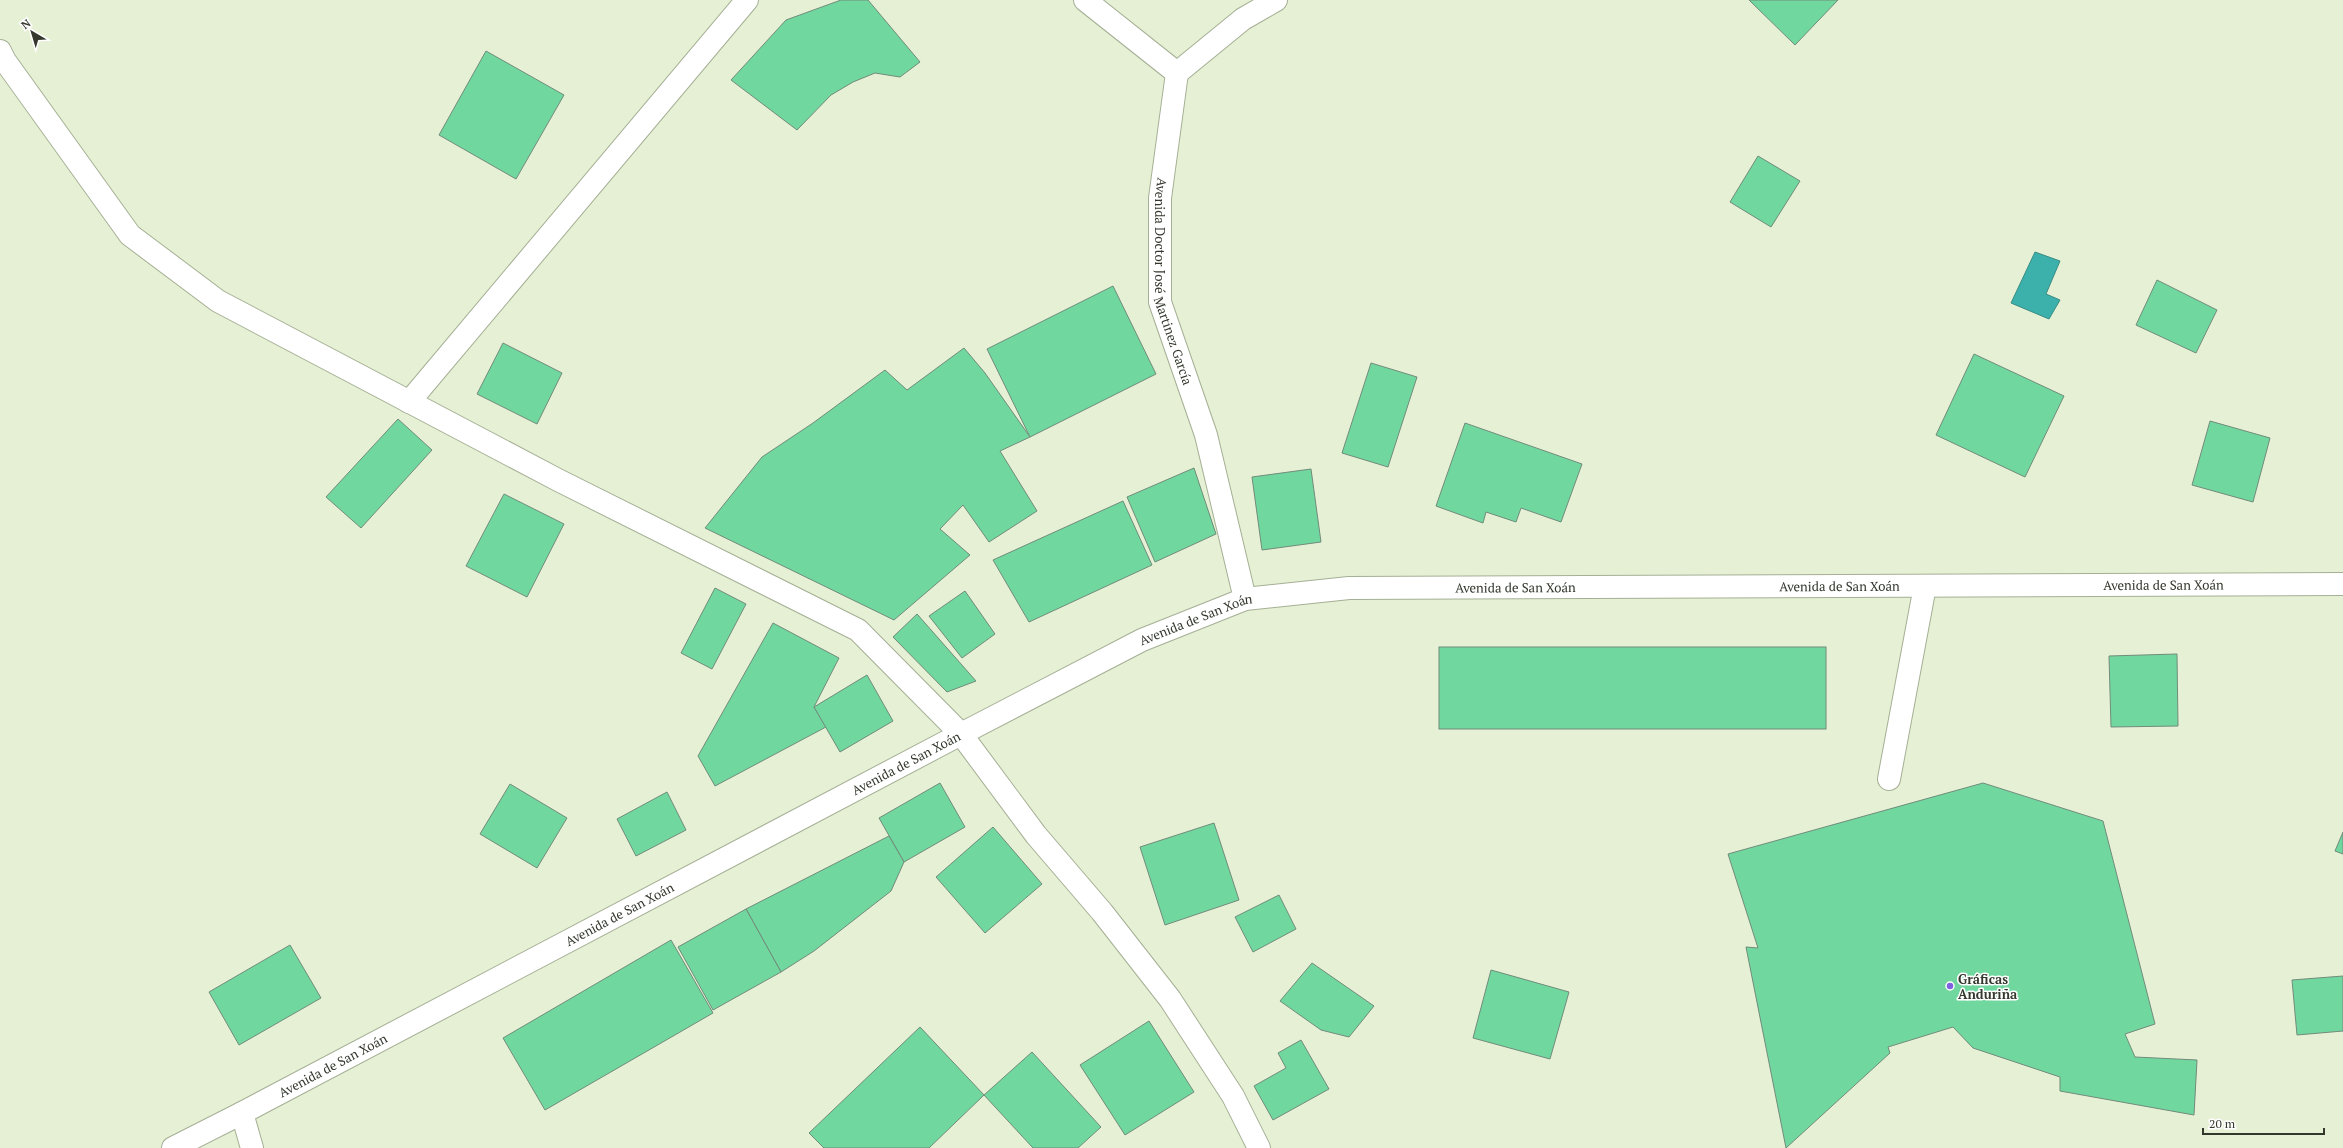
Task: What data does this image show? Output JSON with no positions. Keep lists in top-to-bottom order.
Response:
{
  "streets": {
    "street": ["Avenida Doctor José Martinez García", "Avenida de San Xoán"]
  },
  "crossings": [
    ["Avenida Doctor José Martinez García", "Avenida de San Xoán"]
  ],
  "places": ["Gráficas Anduriña"],
  "scale_bar": "20 m",
  "north": "top left"
}
